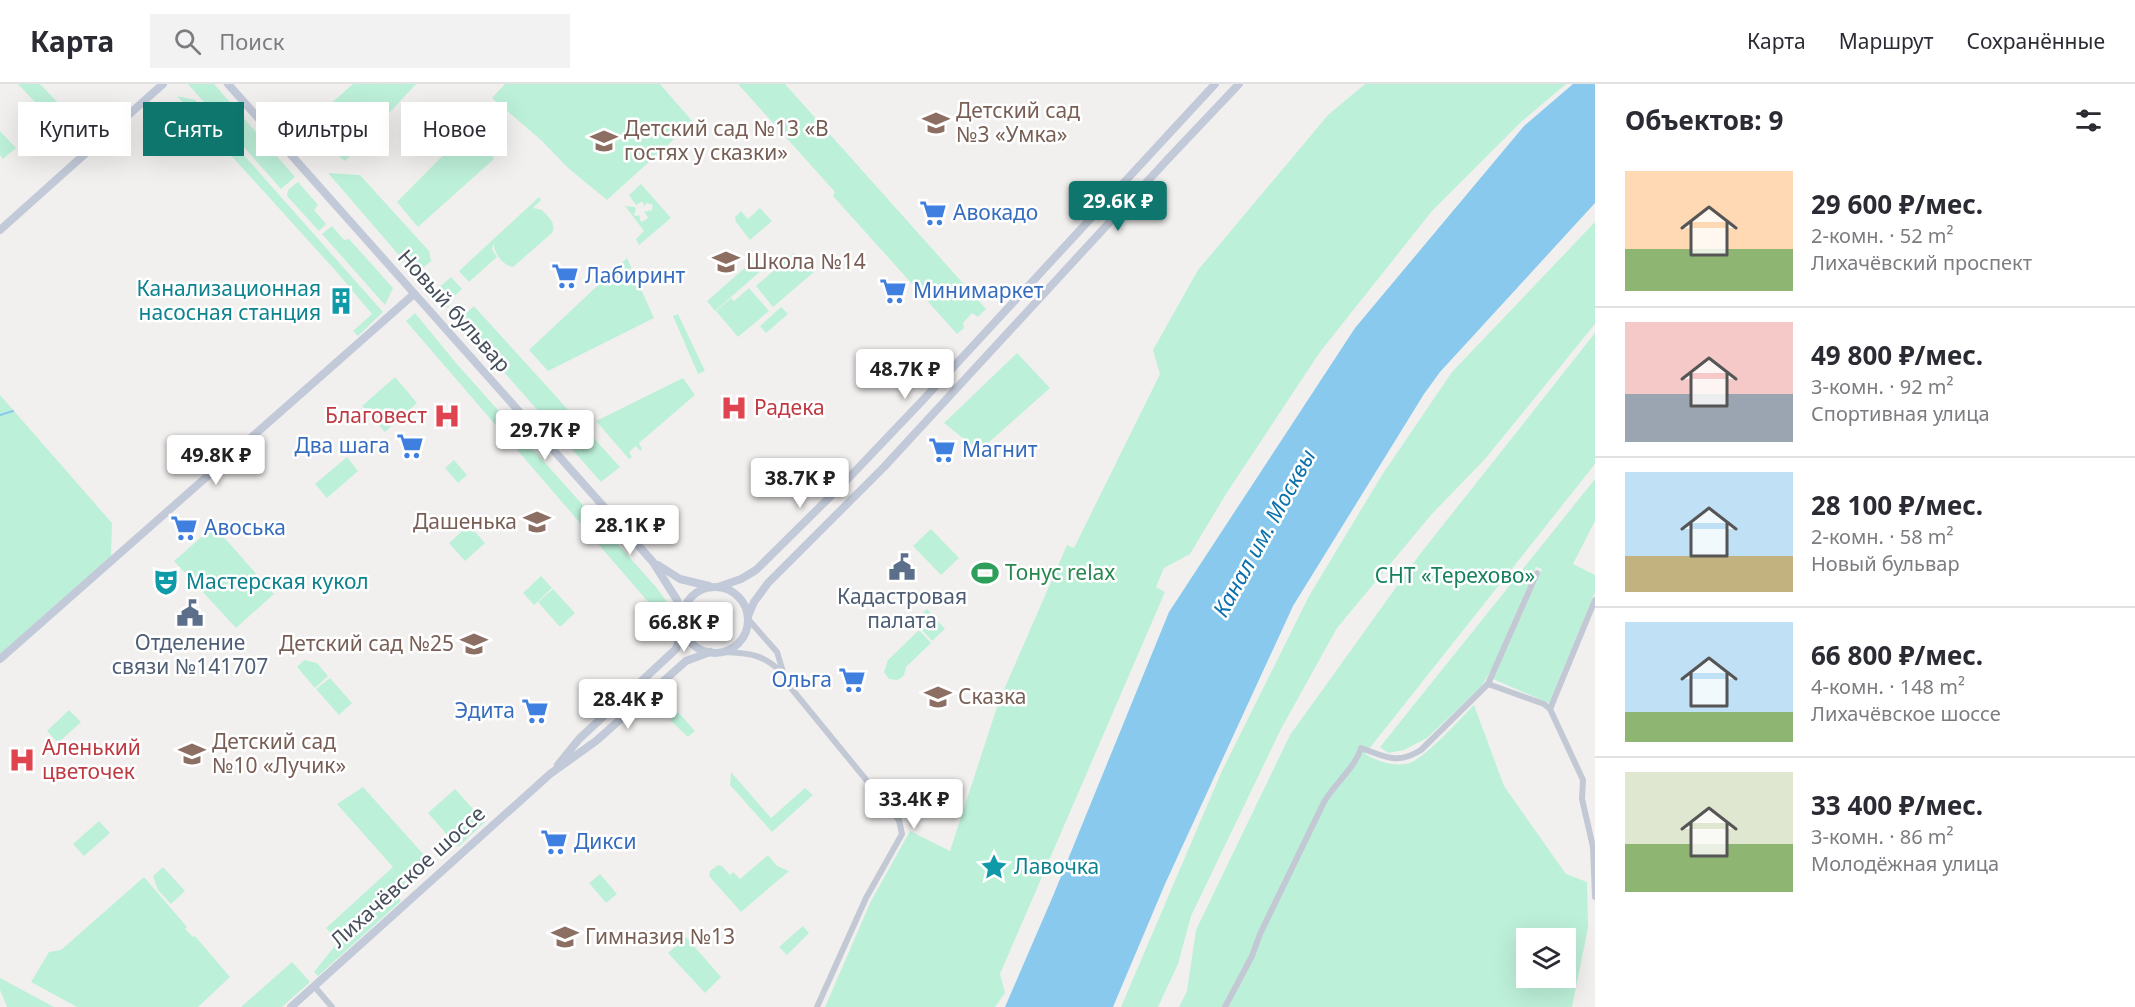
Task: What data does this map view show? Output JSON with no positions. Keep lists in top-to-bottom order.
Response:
{
  "streets": {
    "main road": ["Новый бульвар", "Лихачёвское шоссе"]
  },
  "crossings": [
    ["Новый бульвар", "Лихачёвское шоссе"]
  ],
  "water": ["Канал им. Москвы"],
  "parks": ["СНТ «Терехово»"],
  "places": {
    "school or university": [
      "Детский сад №3 «Умка»",
      "Детский сад №13 «В гостях у сказки»",
      "Школа №14",
      "Дашенька",
      "Детский сад №25",
      "Сказка",
      "Детский сад №10 «Лучик»",
      "Гимназия №13"
    ],
    "supermarket": [
      "Авокадо",
      "Лабиринт",
      "Минимаркет",
      "Два шага",
      "Магнит",
      "Авоська",
      "Ольга",
      "Эдита",
      "Дикси"
    ],
    "building": ["Канализационная насосная станция"],
    "hospital": ["Радека", "Благовест", "Аленький цветочек"],
    "public building": ["Кадастровая палата", "Отделение связи №141707"],
    "sports": ["Тонус relax"],
    "theatre": ["Мастерская кукол"],
    "place": ["Лавочка"]
  },
  "page": {
    "header": "Карта",
    "search": "Поиск",
    "nav": ["Карта", "Маршрут", "Сохранённые"],
    "heading": "Объектов: 9",
    "chip": [
      "Купить",
      "Снять",
      "Фильтры",
      "Новое"
    ],
    "list": [
      {
        "name": "29 600 ₽/мес.",
        "note": "2-комн. · 52 m² · Лихачёвский проспект"
      },
      {
        "name": "49 800 ₽/мес.",
        "note": "3-комн. · 92 m² · Спортивная улица"
      },
      {
        "name": "28 100 ₽/мес.",
        "note": "2-комн. · 58 m² · Новый бульвар"
      },
      {
        "name": "66 800 ₽/мес.",
        "note": "4-комн. · 148 m² · Лихачёвское шоссе"
      },
      {
        "name": "33 400 ₽/мес.",
        "note": "3-комн. · 86 m² · Молодёжная улица"
      }
    ],
    "price": [
      "29.6K ₽",
      "48.7K ₽",
      "29.7K ₽",
      "49.8K ₽",
      "38.7K ₽",
      "28.1K ₽",
      "66.8K ₽",
      "28.4K ₽",
      "33.4K ₽"
    ]
  }
}
